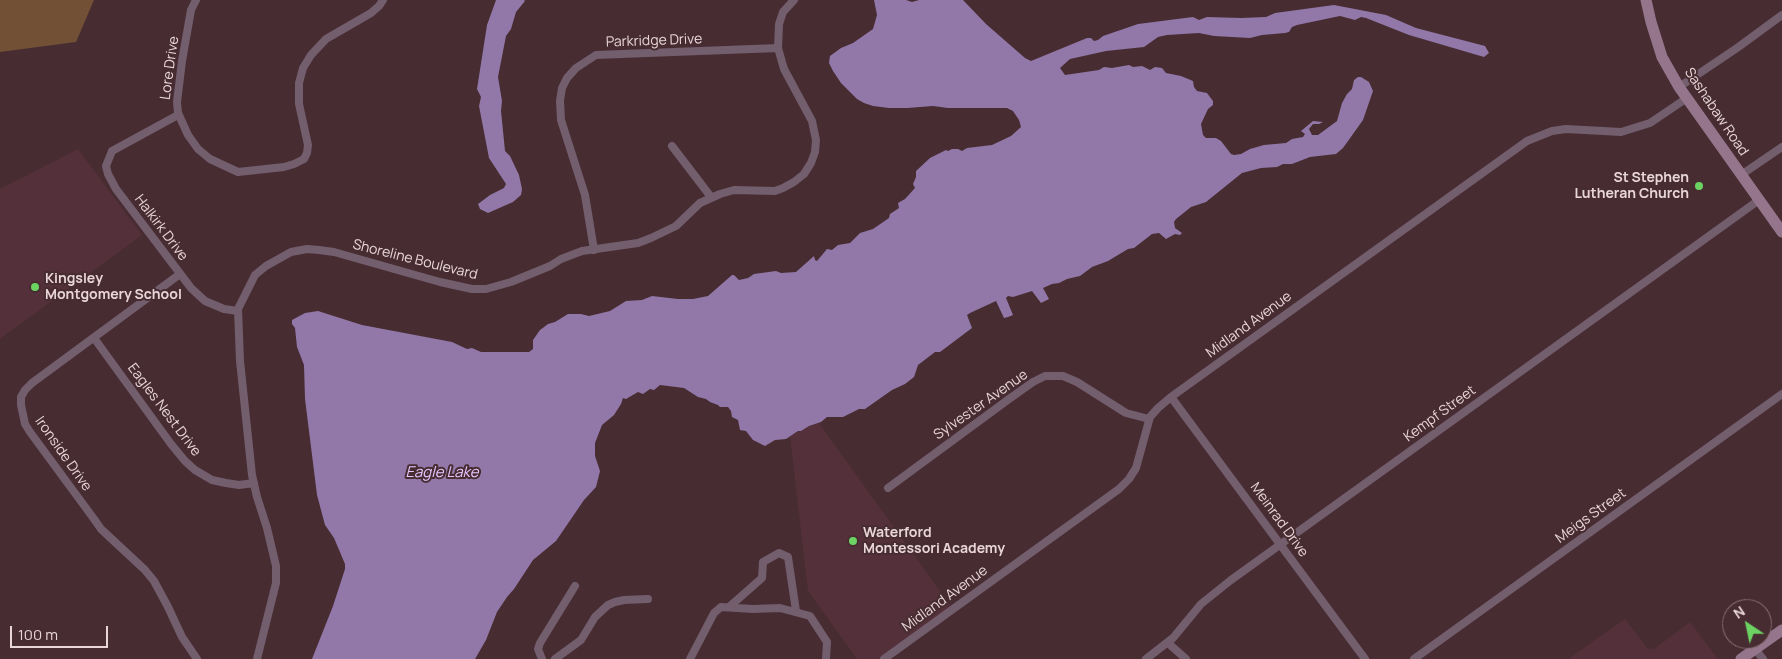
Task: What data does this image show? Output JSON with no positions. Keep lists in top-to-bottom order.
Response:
{
  "streets": {
    "street": [
      "Parkridge Drive",
      "Lore Drive",
      "Sashabaw Road",
      "Halkirk Drive",
      "Shoreline Boulevard",
      "Midland Avenue",
      "Sylvester Avenue",
      "Eagles Nest Drive",
      "Kempf Street",
      "Ironside Drive",
      "Meigs Street",
      "Meinrad Drive"
    ]
  },
  "crossings": [
    ["Parkridge Drive", "Shoreline Boulevard"],
    ["Lore Drive", "Halkirk Drive"],
    ["Sashabaw Road", "Midland Avenue"],
    ["Sashabaw Road", "Kempf Street"],
    ["Halkirk Drive", "Shoreline Boulevard"],
    ["Halkirk Drive", "Ironside Drive"],
    ["Shoreline Boulevard", "Eagles Nest Drive"],
    ["Midland Avenue", "Sylvester Avenue"],
    ["Midland Avenue", "Meinrad Drive"],
    ["Eagles Nest Drive", "Ironside Drive"],
    ["Kempf Street", "Meinrad Drive"]
  ],
  "water": ["Eagle Lake"],
  "places": ["St Stephen Lutheran Church", "Kingsley Montgomery School", "Waterford Montessori Academy"],
  "scale_bar": "100 m",
  "north": "top left"
}
